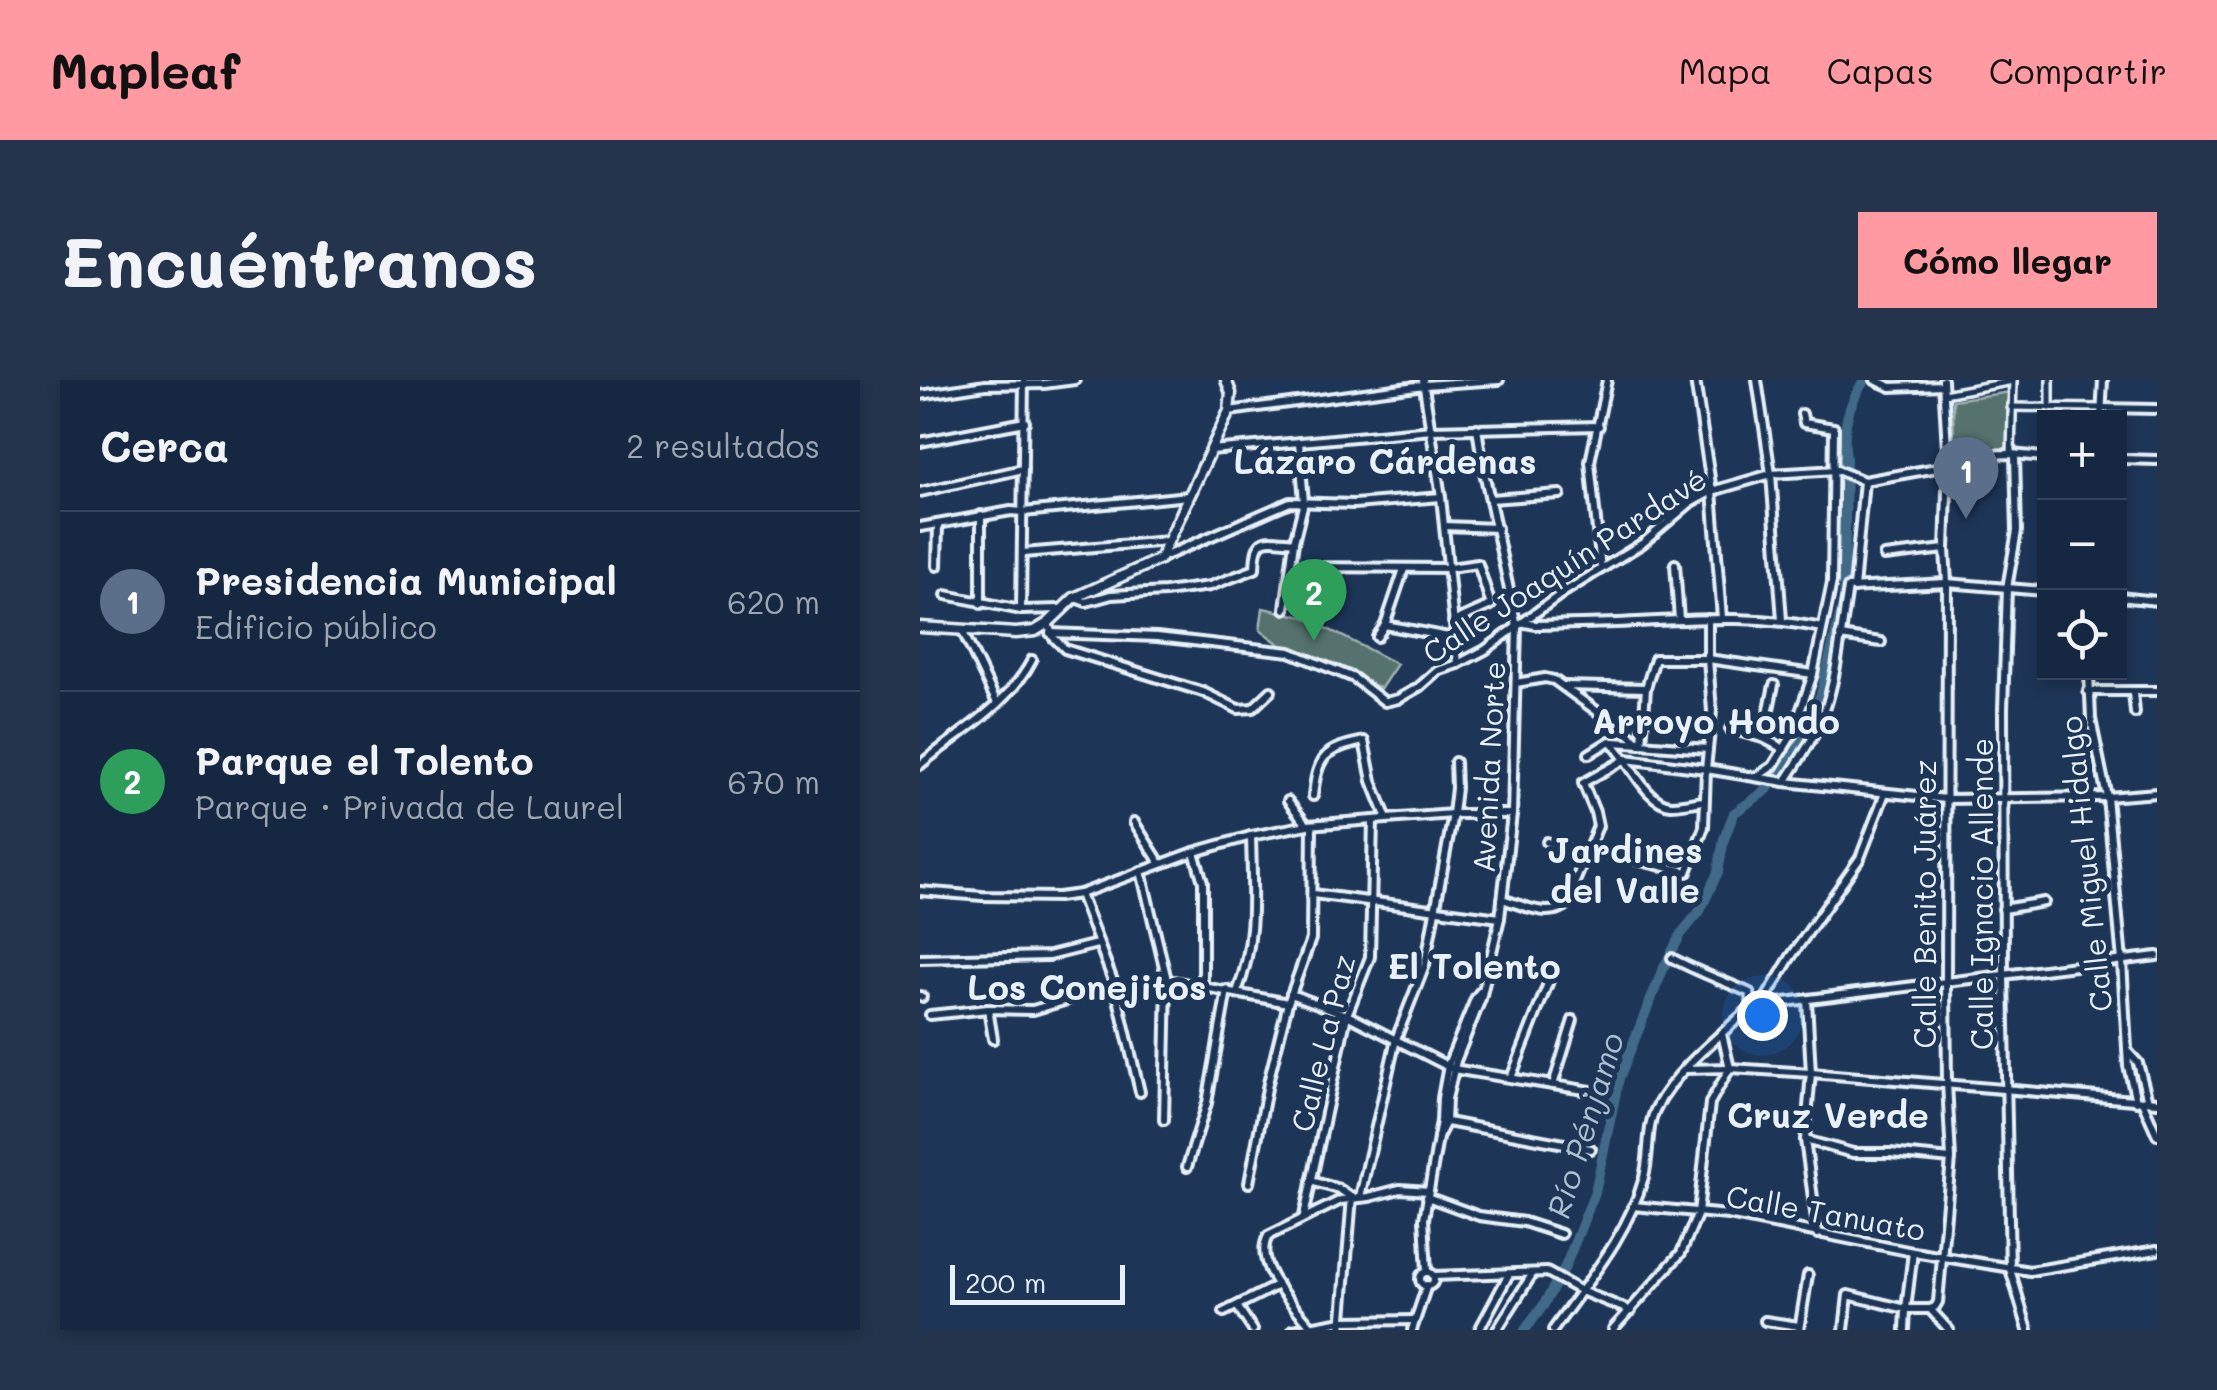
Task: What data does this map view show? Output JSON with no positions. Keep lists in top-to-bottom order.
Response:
{
  "streets": {
    "street": [
      "Calle Joaquín Pardavé",
      "Avenida Norte",
      "Calle Miguel Hidalgo",
      "Calle Ignacio Allende",
      "Calle Benito Juárez",
      "Calle La Paz",
      "Calle Tanuato"
    ]
  },
  "crossings": [
    ["Calle Joaquín Pardavé", "Avenida Norte"],
    ["Calle Joaquín Pardavé", "Calle Benito Juárez"],
    ["Calle Ignacio Allende", "Calle Tanuato"],
    ["Calle Benito Juárez", "Calle Tanuato"]
  ],
  "districts": [
    "Lázaro Cárdenas",
    "Arroyo Hondo",
    "Jardines del Valle",
    "El Tolento",
    "Los Conejitos",
    "Cruz Verde"
  ],
  "water": ["Río Pénjamo"],
  "scale_bar": "200 m",
  "page": {
    "header": "Mapleaf",
    "nav": ["Mapa", "Capas", "Compartir"],
    "buttons": "Cómo llegar",
    "title": "Encuéntranos",
    "heading": ["Cerca", "2 resultados"],
    "map_buttons": ["+", "−"],
    "pins": ["1", "2"],
    "list": [
      {
        "mark": "1",
        "name": "Presidencia Municipal",
        "note": "Edificio público",
        "value": "620 m"
      },
      {
        "mark": "2",
        "name": "Parque el Tolento",
        "note": "Parque · Privada de Laurel",
        "value": "670 m"
      }
    ],
    "scale": "200 m"
  }
}
